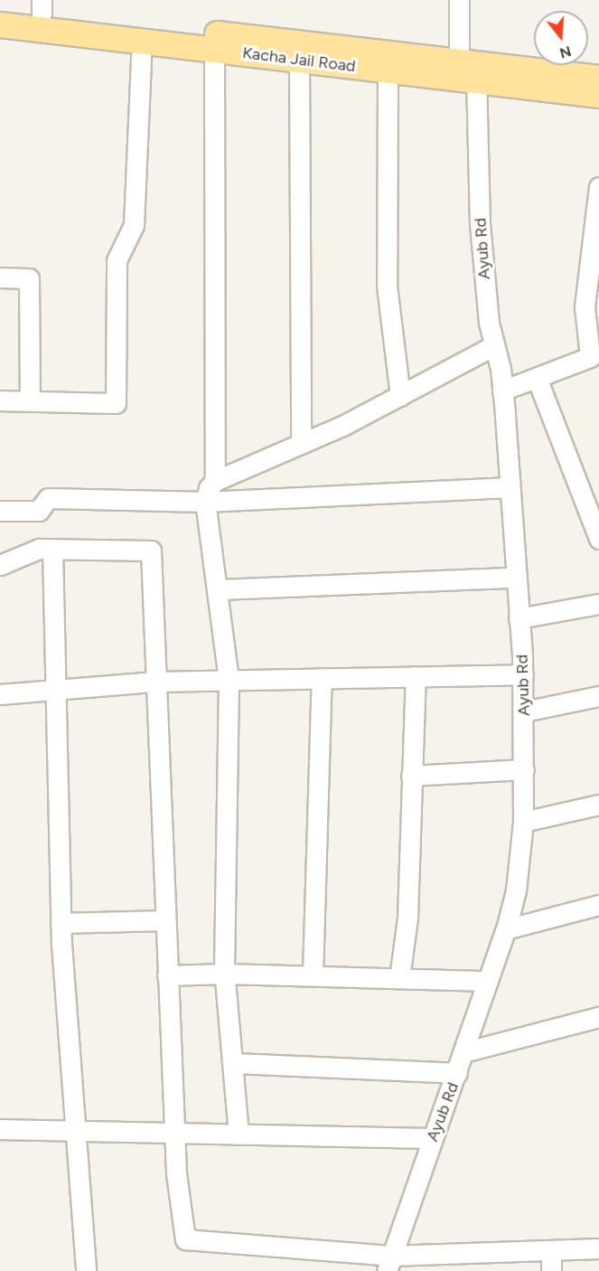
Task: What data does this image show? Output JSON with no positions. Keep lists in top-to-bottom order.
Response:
{
  "streets": {
    "main road": ["Kacha Jail Road"],
    "street": ["Ayub Rd"]
  },
  "crossings": [
    ["Kacha Jail Road", "Ayub Rd"]
  ],
  "north": "bottom"
}
